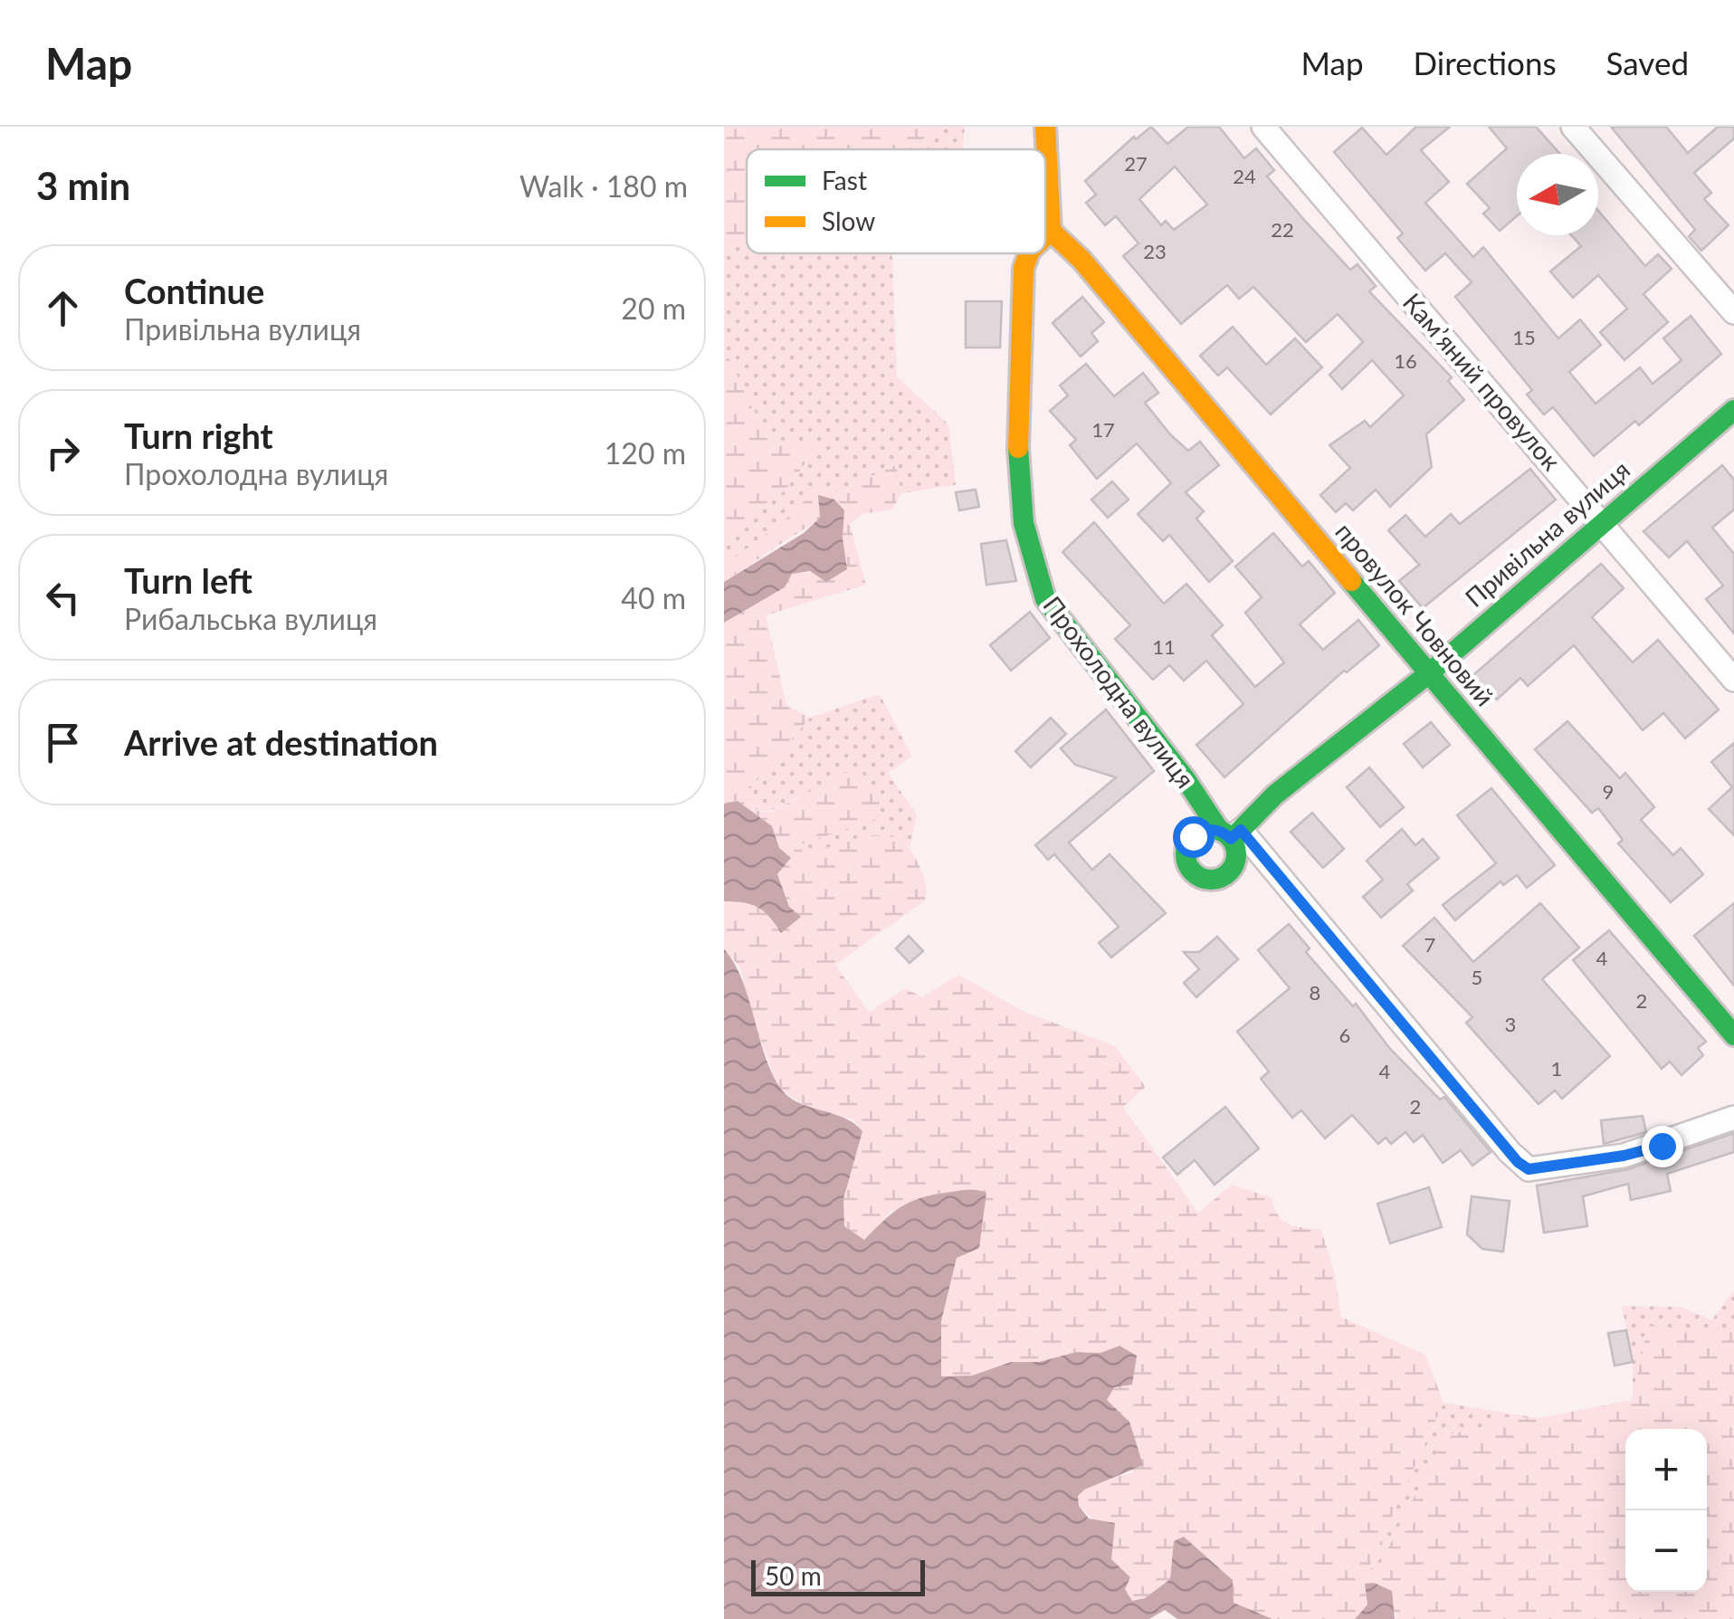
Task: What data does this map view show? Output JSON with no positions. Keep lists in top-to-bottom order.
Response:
{
  "streets": {
    "street": [
      "Камʼяний провулок",
      "Привільна вулиця",
      "провулок Човновий",
      "Прохолодна вулиця"
    ]
  },
  "crossings": [
    ["Камʼяний провулок", "Привільна вулиця"],
    ["Привільна вулиця", "провулок Човновий"],
    ["Привільна вулиця", "Прохолодна вулиця"],
    ["провулок Човновий", "Прохолодна вулиця"]
  ],
  "house_numbers": [
    "27",
    "24",
    "22",
    "23",
    "15",
    "16",
    "17",
    "11",
    "9",
    "7",
    "4",
    "5",
    "8",
    "2",
    "3",
    "6",
    "1",
    "4",
    "2"
  ],
  "legend": ["Fast", "Slow"],
  "scale_bar": "50 m",
  "north": "left",
  "page": {
    "header": "Map",
    "nav": ["Map", "Directions", "Saved"],
    "heading": ["3 min", "Walk · 180 m"],
    "list": [
      ["Continue", "Привільна вулиця", "20 m"],
      ["Turn right", "Прохолодна вулиця", "120 m"],
      ["Turn left", "Рибальська вулиця", "40 m"],
      "Arrive at destination"
    ],
    "map_buttons": ["+", "−"],
    "scale": "50 m"
  }
}
